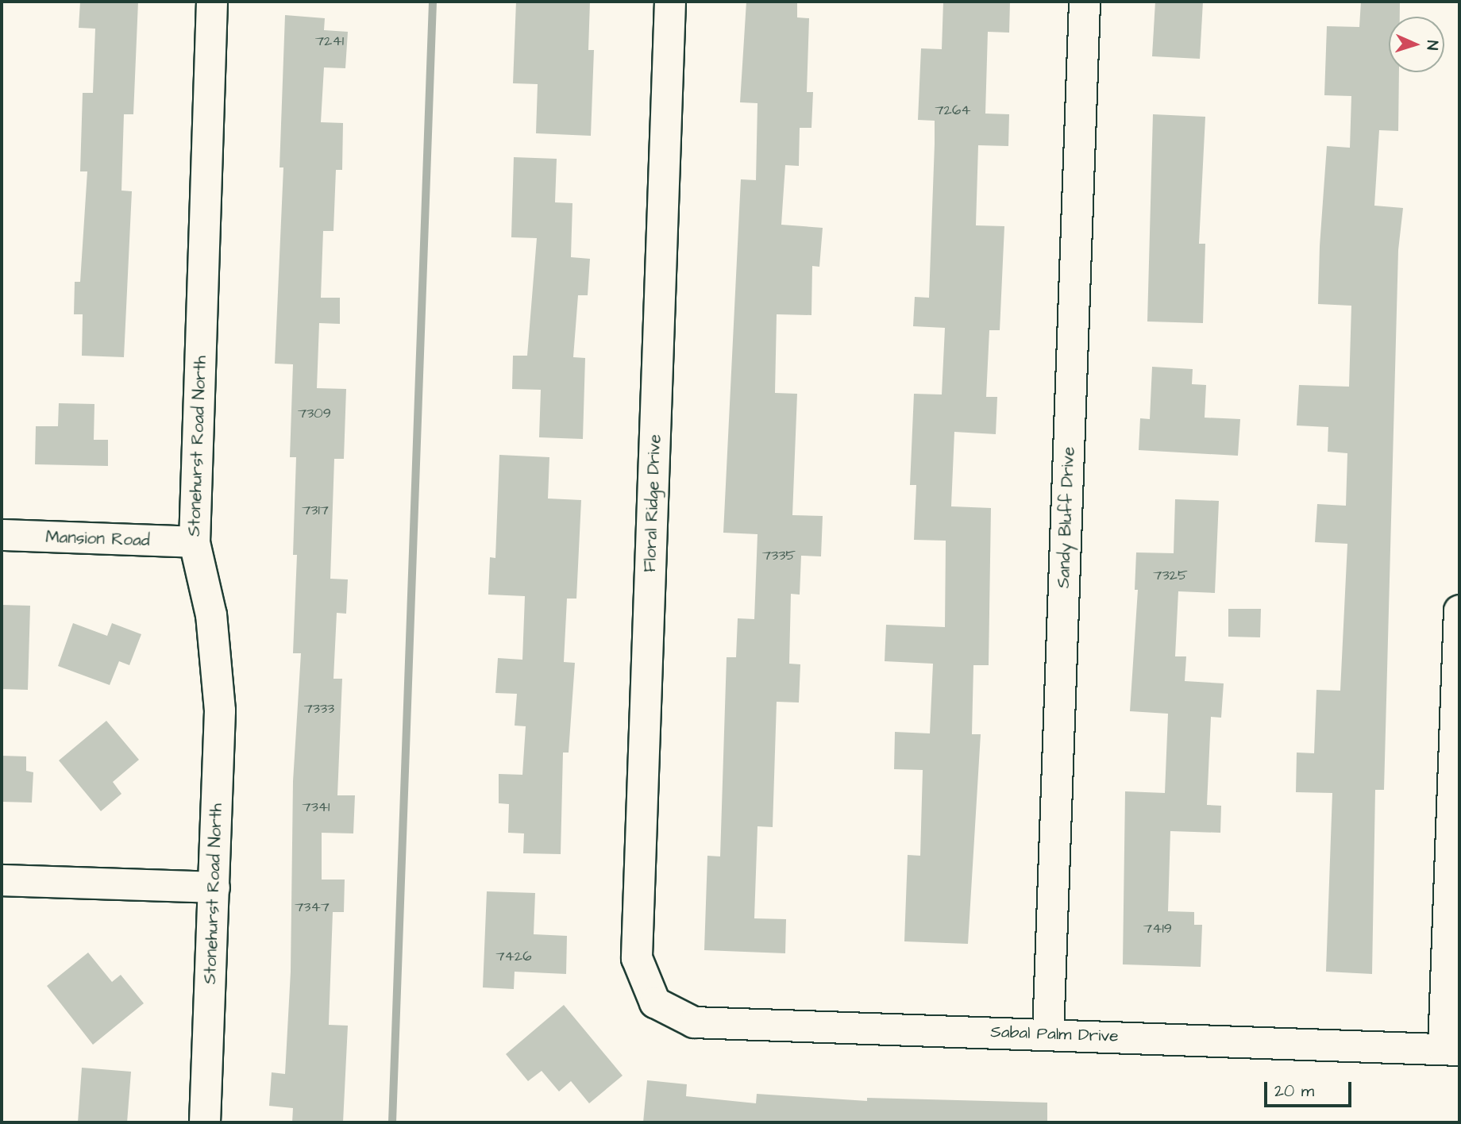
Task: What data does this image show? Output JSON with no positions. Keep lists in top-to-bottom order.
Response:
{
  "streets": {
    "street": [
      "Stonehurst Road North",
      "Floral Ridge Drive",
      "Sandy Bluff Drive",
      "Mansion Road",
      "Sabal Palm Drive"
    ]
  },
  "crossings": [
    ["Stonehurst Road North", "Mansion Road"],
    ["Floral Ridge Drive", "Sabal Palm Drive"],
    ["Sandy Bluff Drive", "Sabal Palm Drive"]
  ],
  "house_numbers": [
    "7241",
    "7264",
    "7309",
    "7317",
    "7335",
    "7325",
    "7333",
    "7341",
    "7347",
    "7419",
    "7426"
  ],
  "scale_bar": "20 m",
  "north": "right"
}
